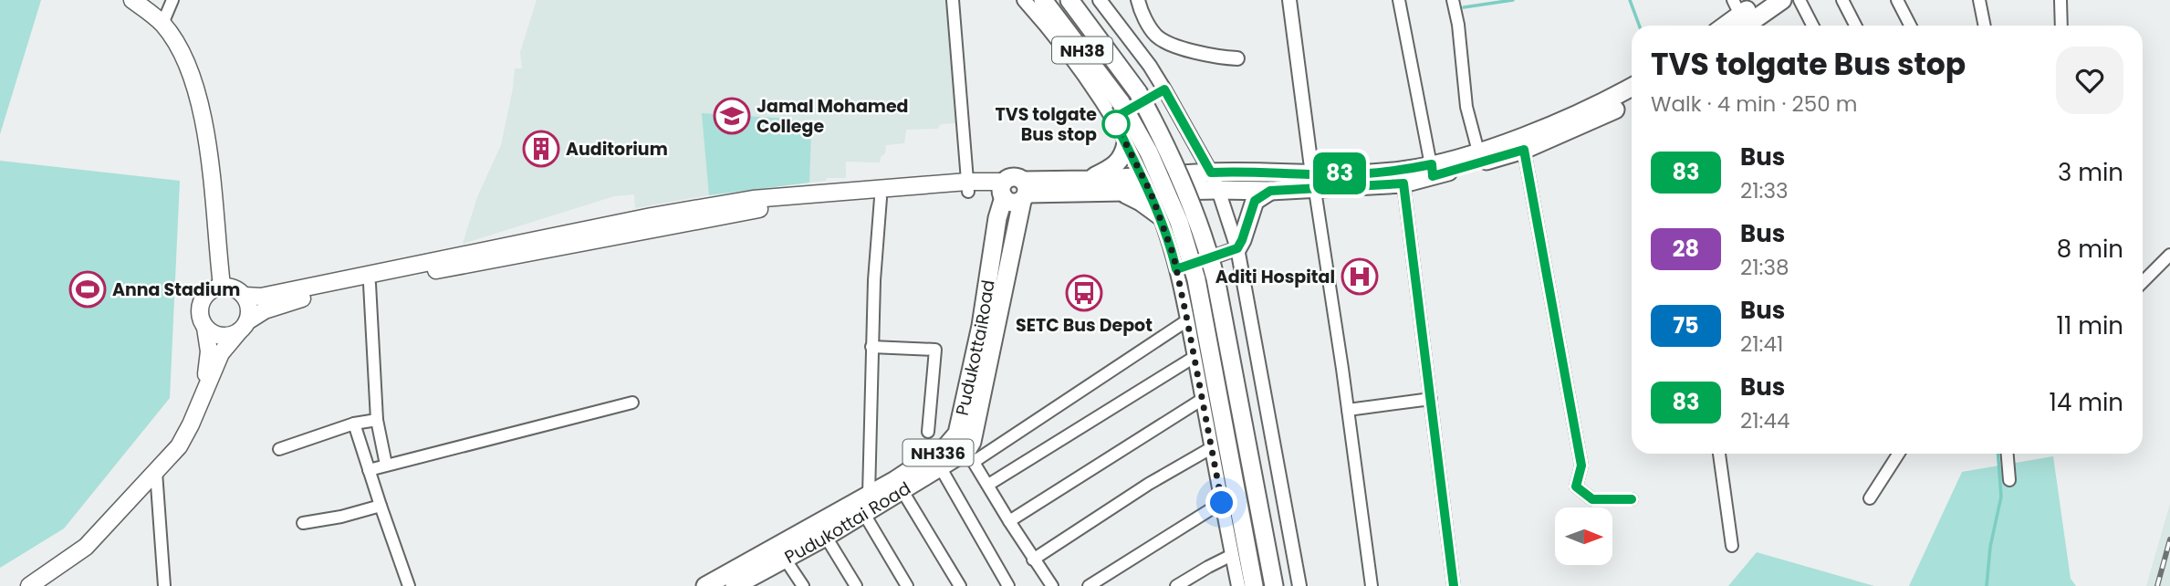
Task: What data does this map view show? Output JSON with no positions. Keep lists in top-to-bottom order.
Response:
{
  "streets": {
    "main road": [
      "NH38",
      "PudukottaiRoad",
      "NH336",
      "Pudukottai Road"
    ]
  },
  "crossings": [
    ["PudukottaiRoad", "Pudukottai Road"],
    ["NH336", "Pudukottai Road"]
  ],
  "places": {
    "school or university": ["Jamal Mohamed College"],
    "other": ["TVS tolgate Bus stop"],
    "building": ["Auditorium"],
    "hospital": ["Aditi Hospital"],
    "sports": ["Anna Stadium"],
    "bus stop": ["SETC Bus Depot"]
  },
  "lines": ["bus line 83"],
  "north": "right",
  "page": {
    "on_map": "83",
    "heading": ["TVS tolgate Bus stop", "Walk · 4 min · 250 m"],
    "list": [
      {
        "mark": "83",
        "name": "Bus",
        "note": "21:33",
        "value": "3 min"
      },
      {
        "mark": "28",
        "name": "Bus",
        "note": "21:38",
        "value": "8 min"
      },
      {
        "mark": "75",
        "name": "Bus",
        "note": "21:41",
        "value": "11 min"
      },
      {
        "mark": "83",
        "name": "Bus",
        "note": "21:44",
        "value": "14 min"
      }
    ]
  }
}
